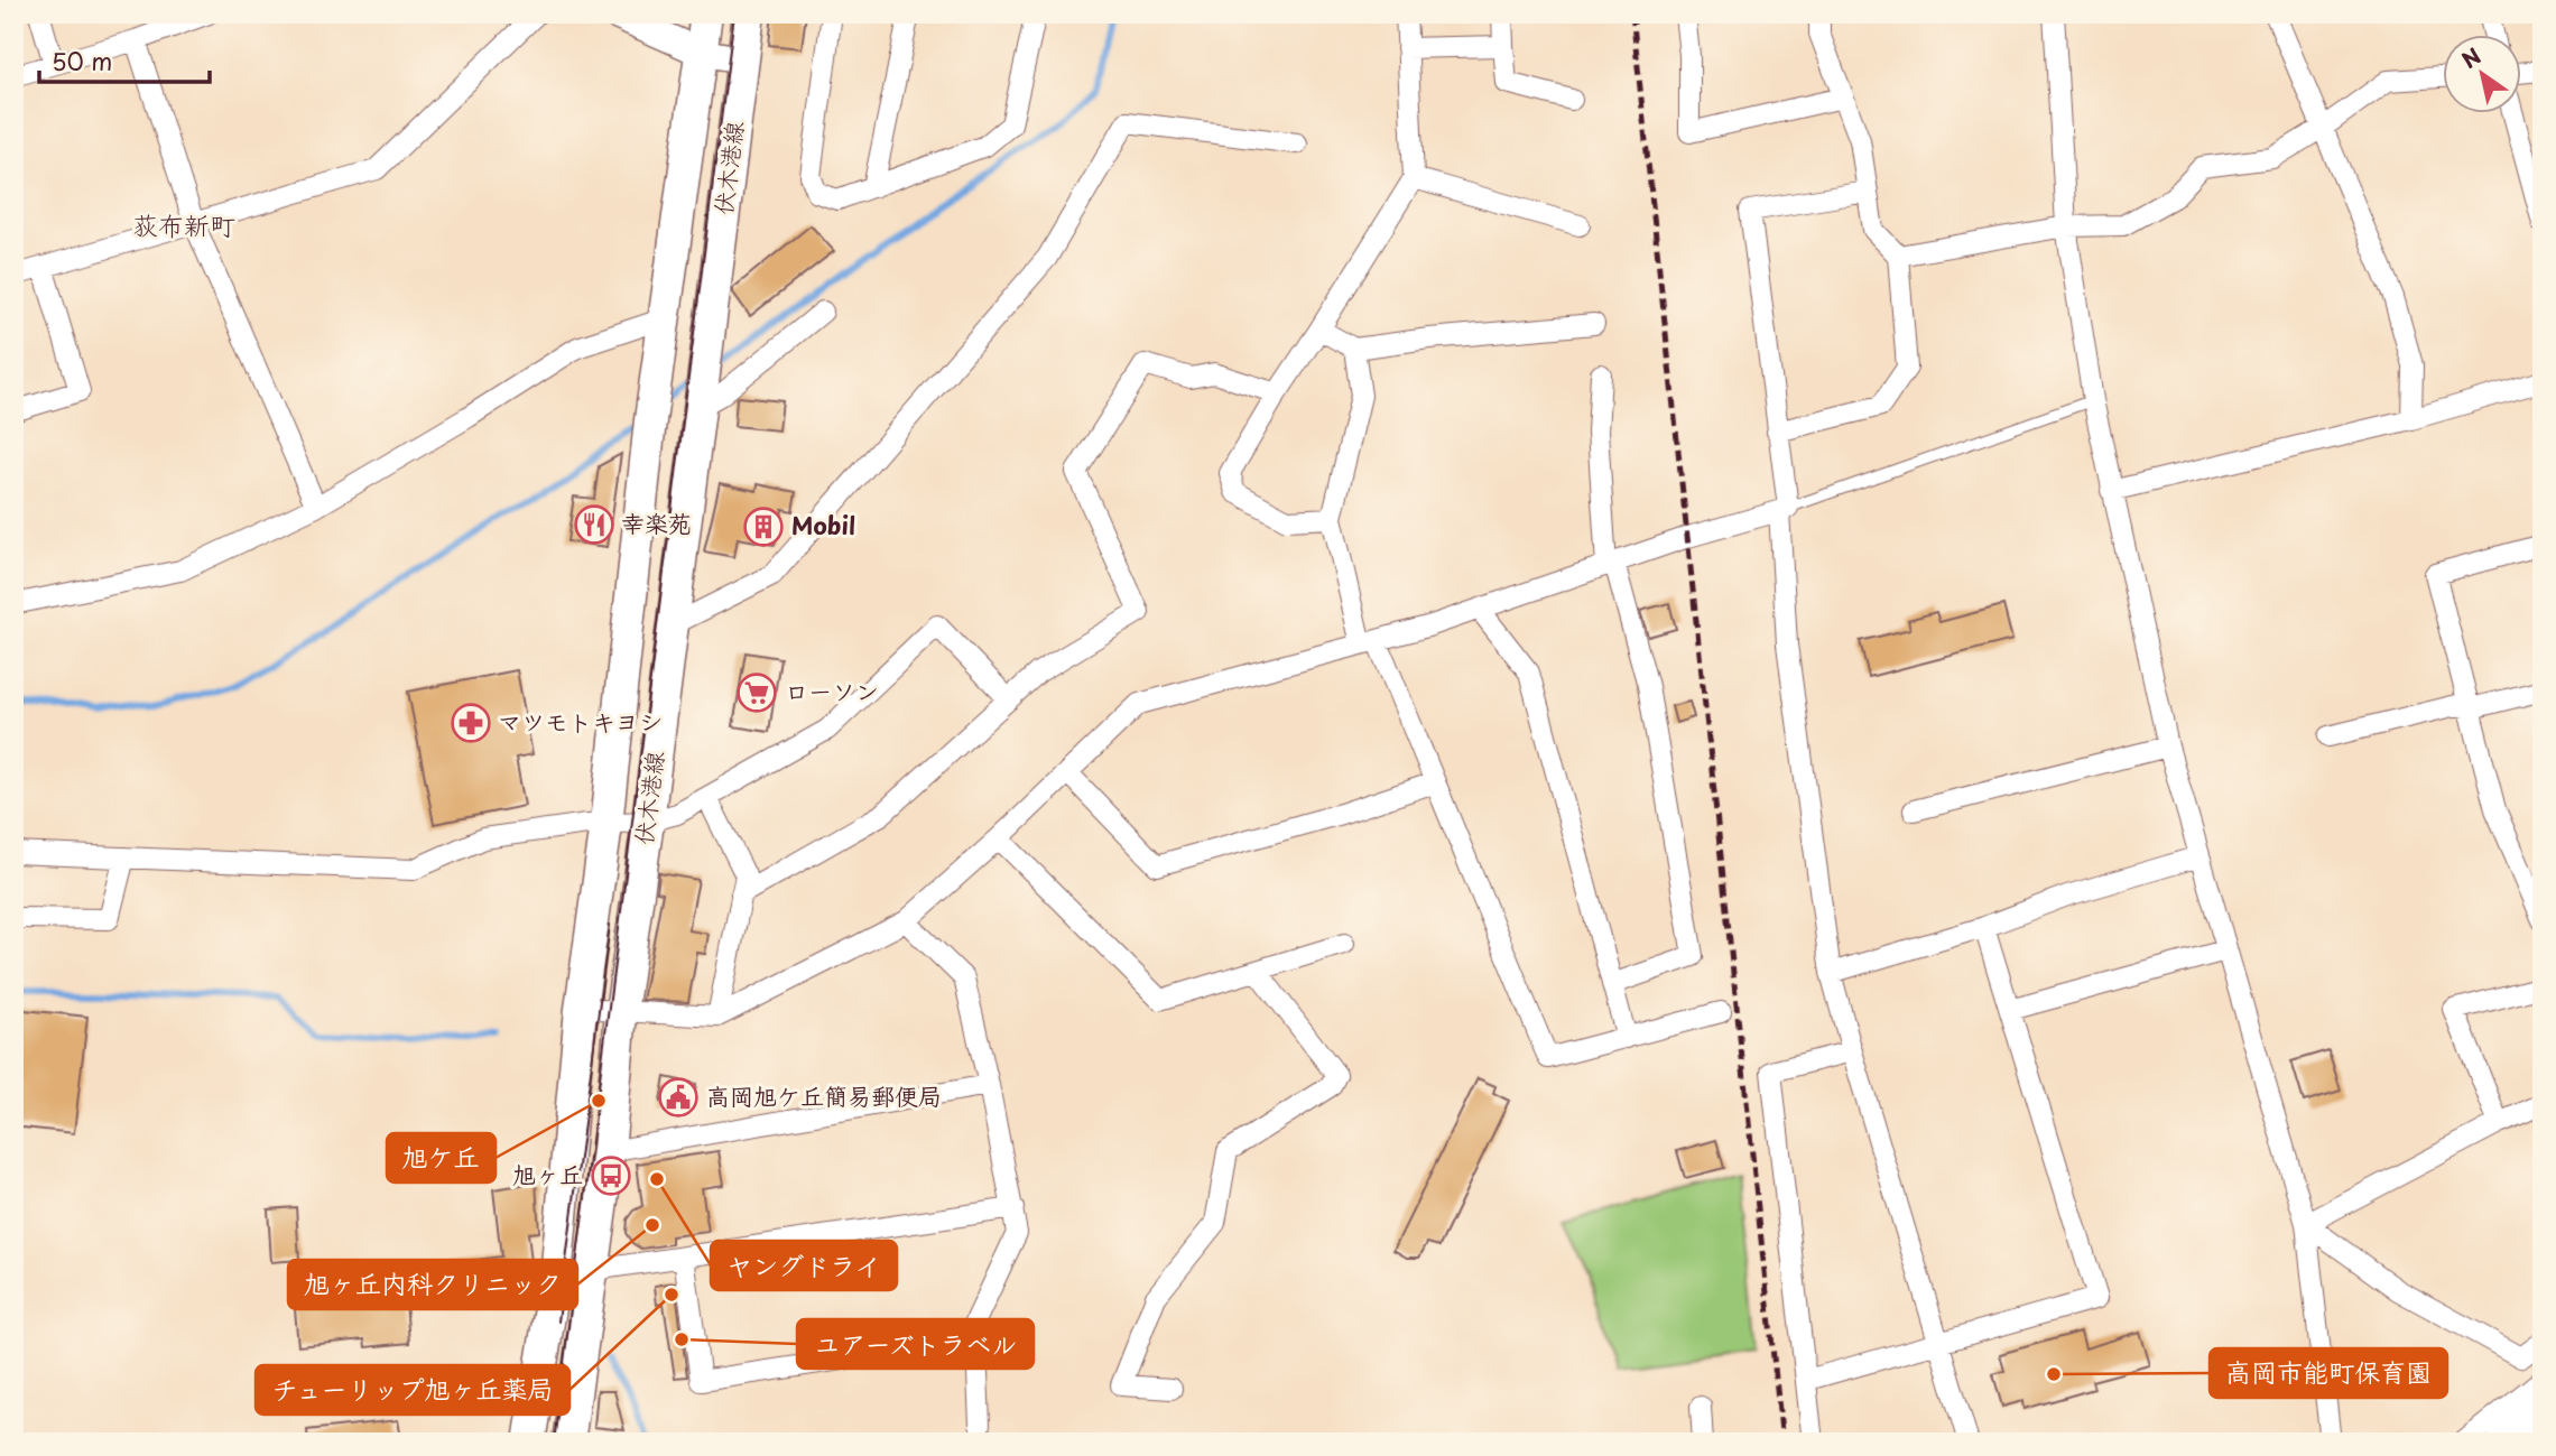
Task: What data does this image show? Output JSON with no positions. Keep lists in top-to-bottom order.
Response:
{
  "streets": {
    "main road": ["伏木港線"]
  },
  "districts": ["荻布新町"],
  "places": {
    "restaurant": ["幸楽苑"],
    "building": ["Mobil"],
    "supermarket": ["ローソン"],
    "pharmacy": ["マツモトキヨシ"],
    "public building": ["高岡旭ケ丘簡易郵便局"],
    "other": [
      "旭ケ丘",
      "ヤングドライ",
      "旭ヶ丘内科クリニック",
      "チューリップ旭ヶ丘薬局",
      "ユアーズトラベル",
      "高岡市能町保育園"
    ],
    "bus stop": ["旭ヶ丘"]
  },
  "scale_bar": "50 m",
  "north": "top left"
}
